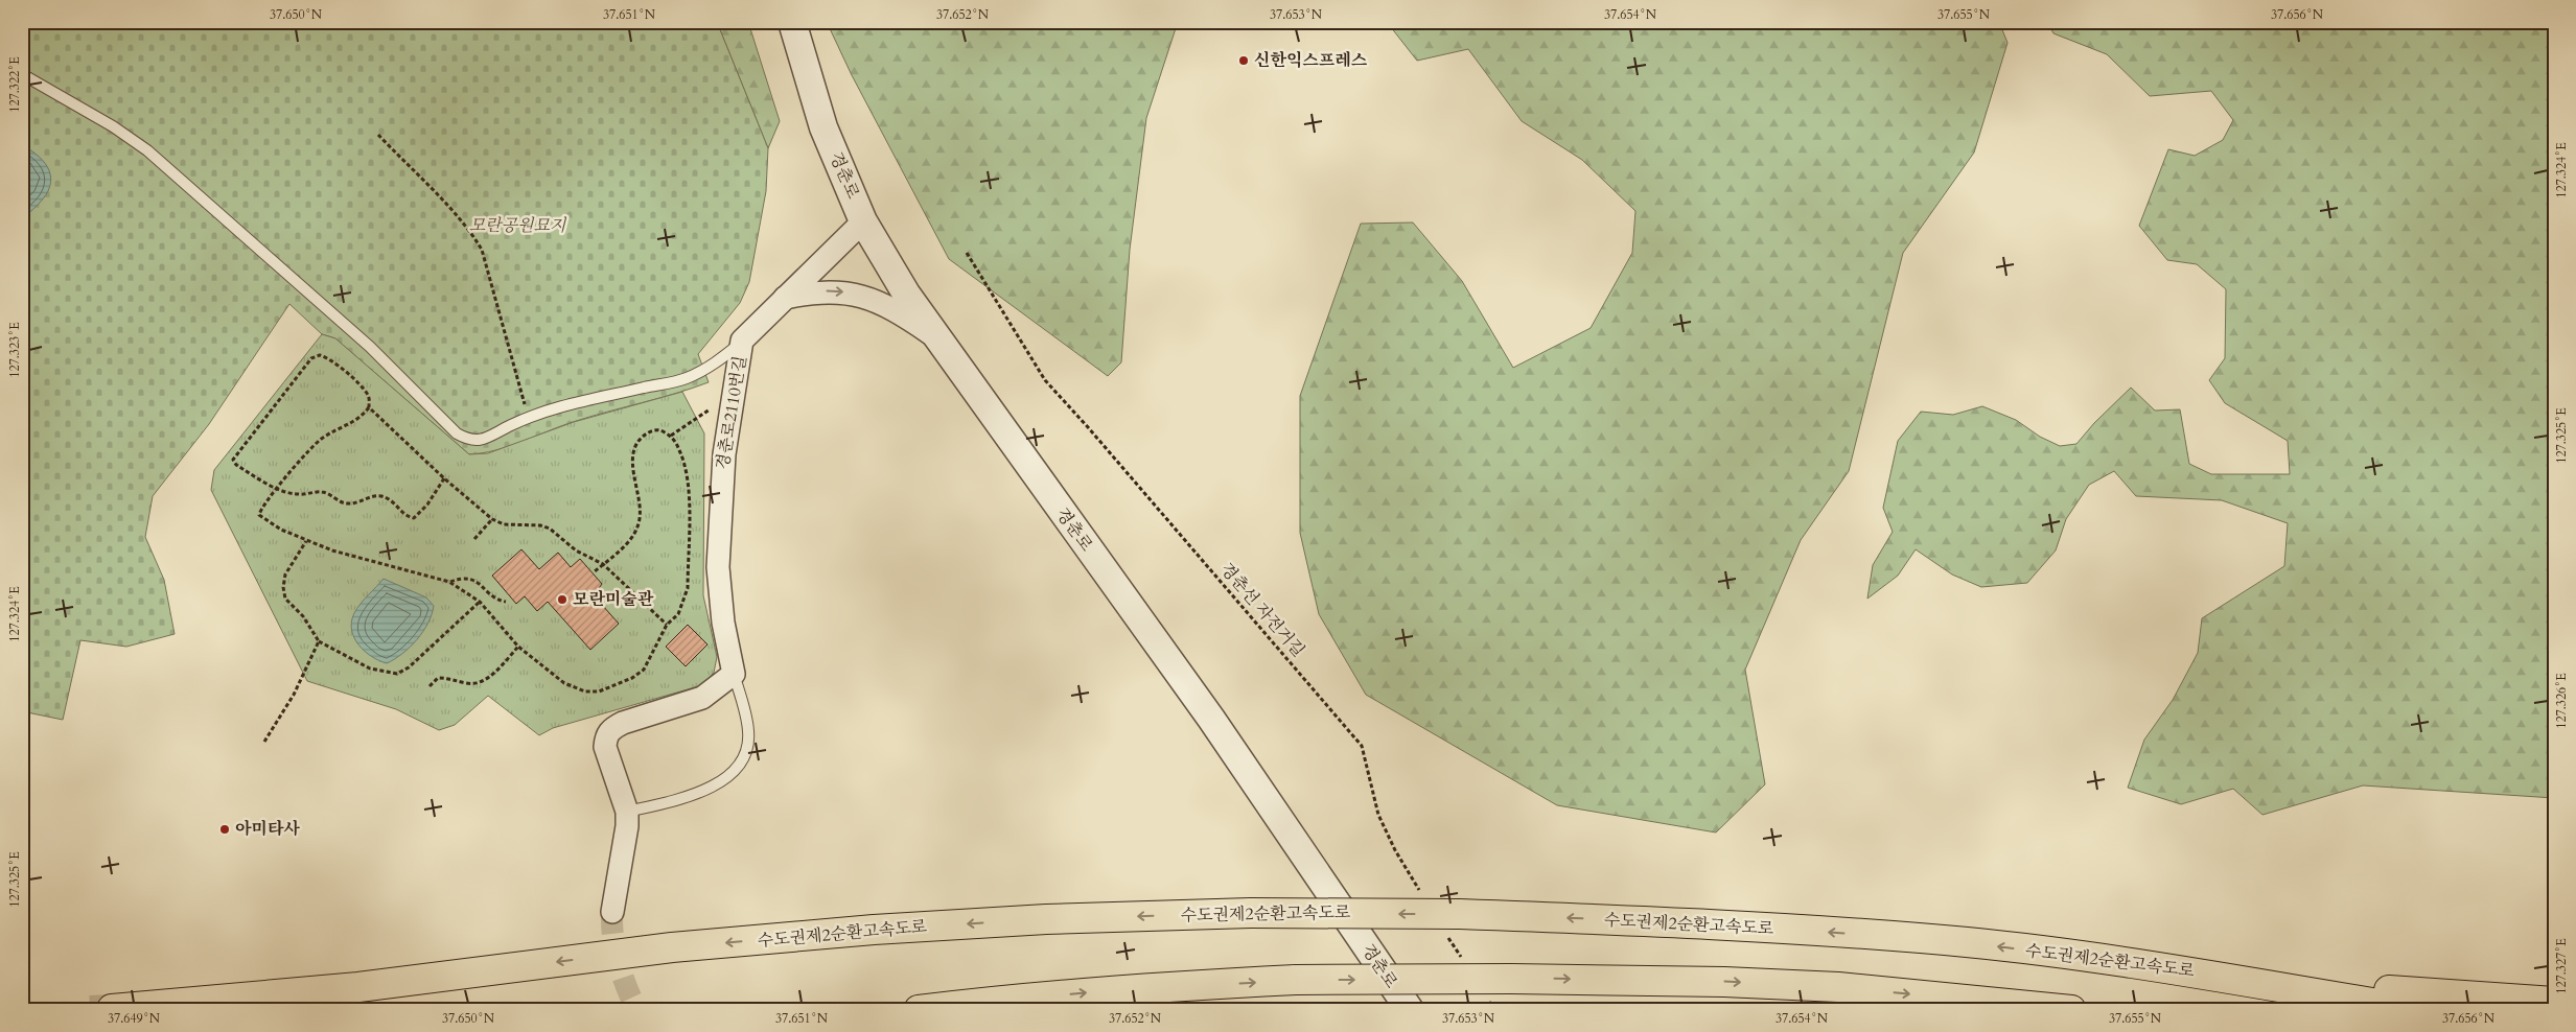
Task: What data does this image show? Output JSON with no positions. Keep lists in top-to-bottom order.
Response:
{
  "streets": {
    "highway": ["수도권제2순환고속도로"],
    "street": ["경춘로", "경춘로2110번길"],
    "path": ["경춘선 자전거길"]
  },
  "crossings": [
    ["경춘로", "경춘로2110번길"]
  ],
  "parks": ["모란공원묘지"],
  "places": ["신한익스프레스", "모란미술관", "아미타사"],
  "coordinates": [
    "37.650°N",
    "37.651°N",
    "37.652°N",
    "37.653°N",
    "37.654°N",
    "37.655°N",
    "37.656°N",
    "127.322°E",
    "127.324°E",
    "127.323°E",
    "127.325°E",
    "127.326°E",
    "127.327°E",
    "37.649°N"
  ]
}
